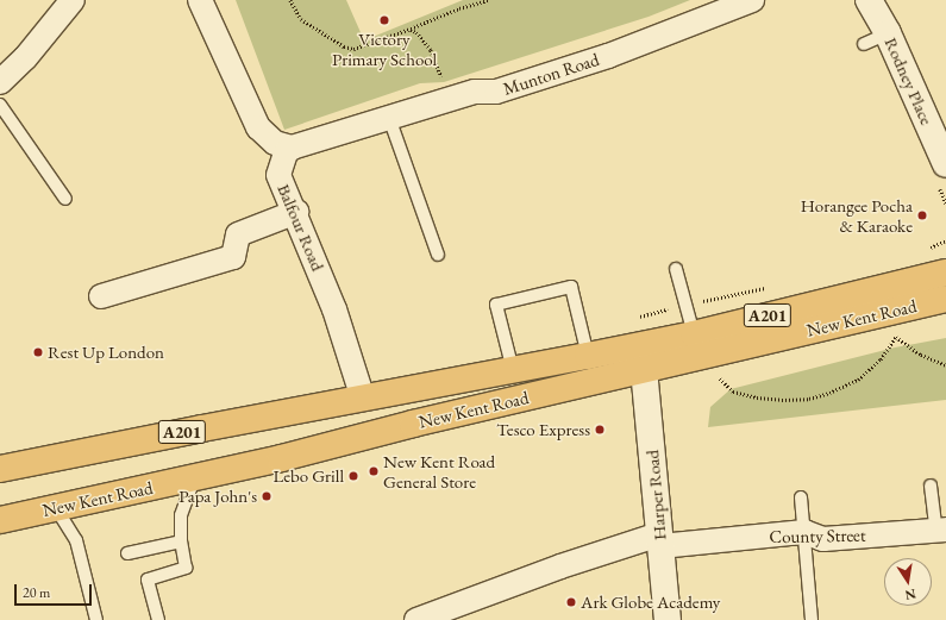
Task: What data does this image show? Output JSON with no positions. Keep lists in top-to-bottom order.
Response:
{
  "streets": {
    "highway": ["A201", "New Kent Road"],
    "main road": ["Rodney Place", "Harper Road"],
    "street": ["Munton Road", "Balfour Road", "County Street"]
  },
  "crossings": [
    ["Munton Road", "Balfour Road"],
    ["Balfour Road", "New Kent Road"],
    ["New Kent Road", "Harper Road"],
    ["Harper Road", "County Street"]
  ],
  "places": [
    "Victory Primary School",
    "Horangee Pocha & Karaoke",
    "Rest Up London",
    "Tesco Express",
    "New Kent Road General Store",
    "Lebo Grill",
    "Papa John's",
    "Ark Globe Academy"
  ],
  "scale_bar": "20 m",
  "north": "bottom"
}
